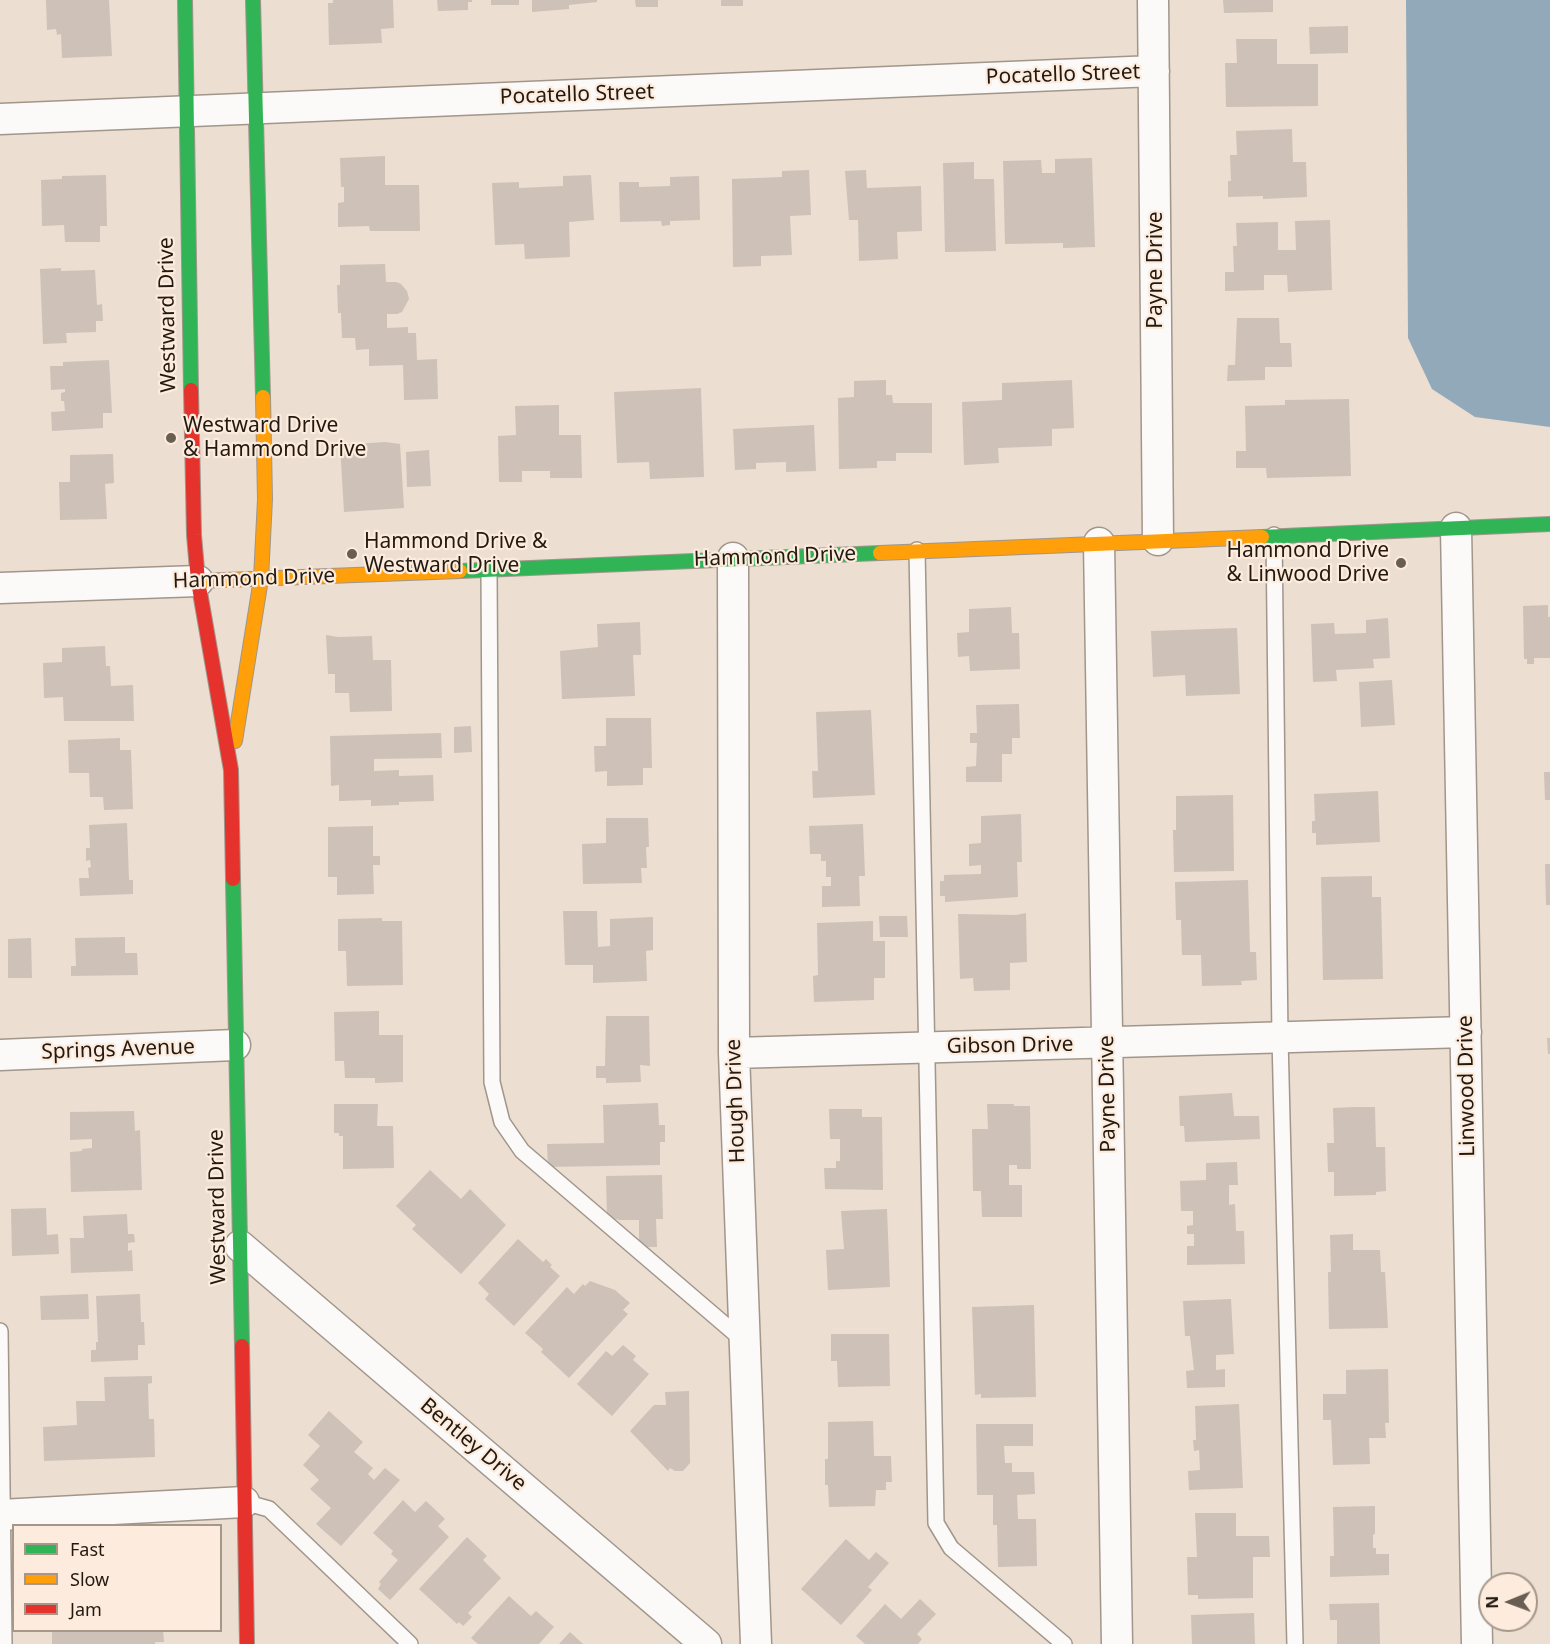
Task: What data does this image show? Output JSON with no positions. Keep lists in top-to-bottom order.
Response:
{
  "streets": {
    "street": [
      "Pocatello Street",
      "Payne Drive",
      "Westward Drive",
      "Hammond Drive",
      "Gibson Drive",
      "Springs Avenue",
      "Linwood Drive",
      "Hough Drive",
      "Bentley Drive"
    ]
  },
  "crossings": [
    ["Pocatello Street", "Payne Drive"],
    ["Pocatello Street", "Westward Drive"],
    ["Payne Drive", "Hammond Drive"],
    ["Payne Drive", "Gibson Drive"],
    ["Westward Drive", "Hammond Drive"],
    ["Westward Drive", "Springs Avenue"],
    ["Westward Drive", "Bentley Drive"],
    ["Hammond Drive", "Linwood Drive"],
    ["Hammond Drive", "Hough Drive"],
    ["Gibson Drive", "Linwood Drive"],
    ["Gibson Drive", "Hough Drive"]
  ],
  "places": ["Westward Drive & Hammond Drive", "Hammond Drive & Westward Drive", "Hammond Drive & Linwood Drive"],
  "legend": ["Fast", "Slow", "Jam"],
  "north": "left"
}
